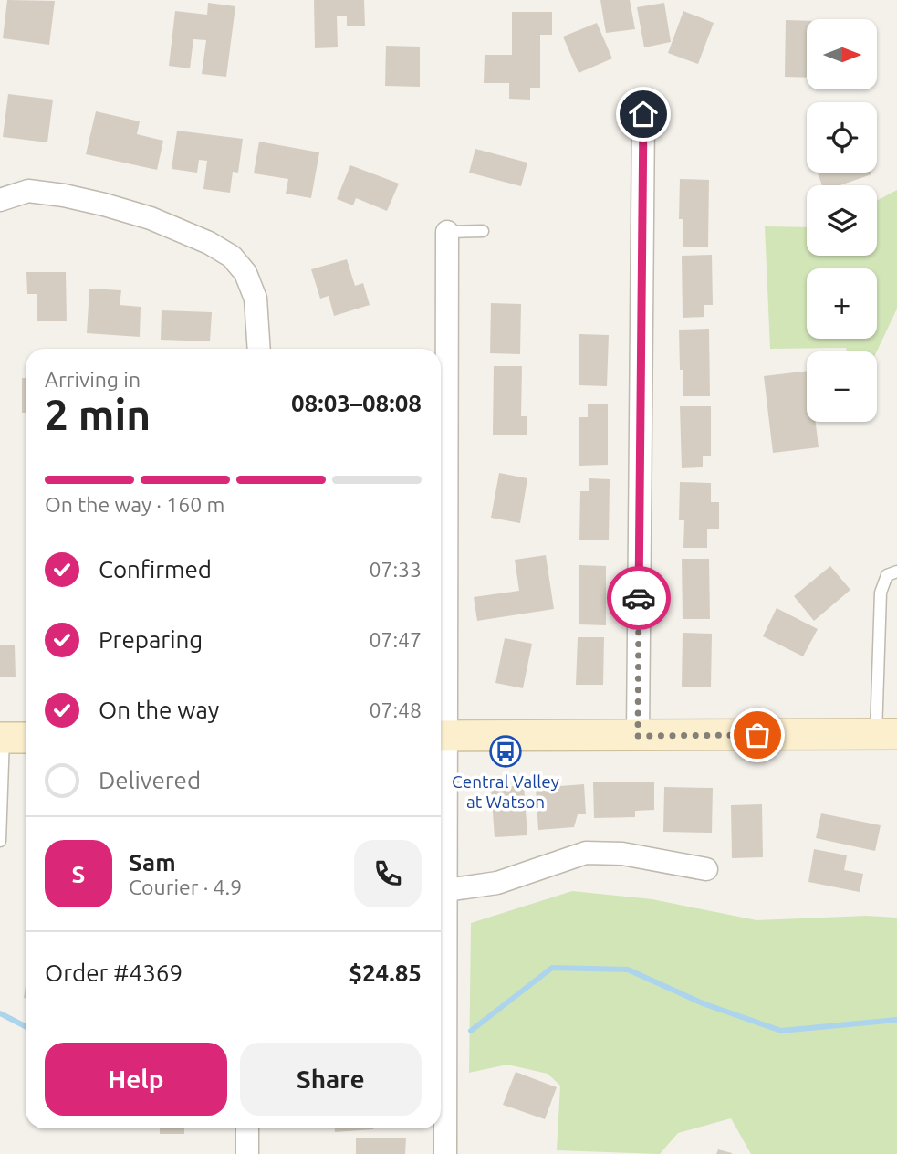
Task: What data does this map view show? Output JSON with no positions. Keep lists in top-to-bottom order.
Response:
{
  "places": {
    "bus stop": ["Central Valley at Watson"]
  },
  "north": "right",
  "page": {
    "map_buttons": ["+", "−"],
    "heading": ["2 min", "Arriving in", "08:03–08:08"],
    "panel": [
      "Sam",
      "Courier · 4.9",
      "Order #4369",
      "$24.85"
    ],
    "bar": "On the way · 160 m",
    "list": [
      ["Confirmed", "07:33"],
      ["Preparing", "07:47"],
      ["On the way", "07:48"],
      "Delivered"
    ],
    "round": "S",
    "buttons": ["Help", "Share"]
  }
}
